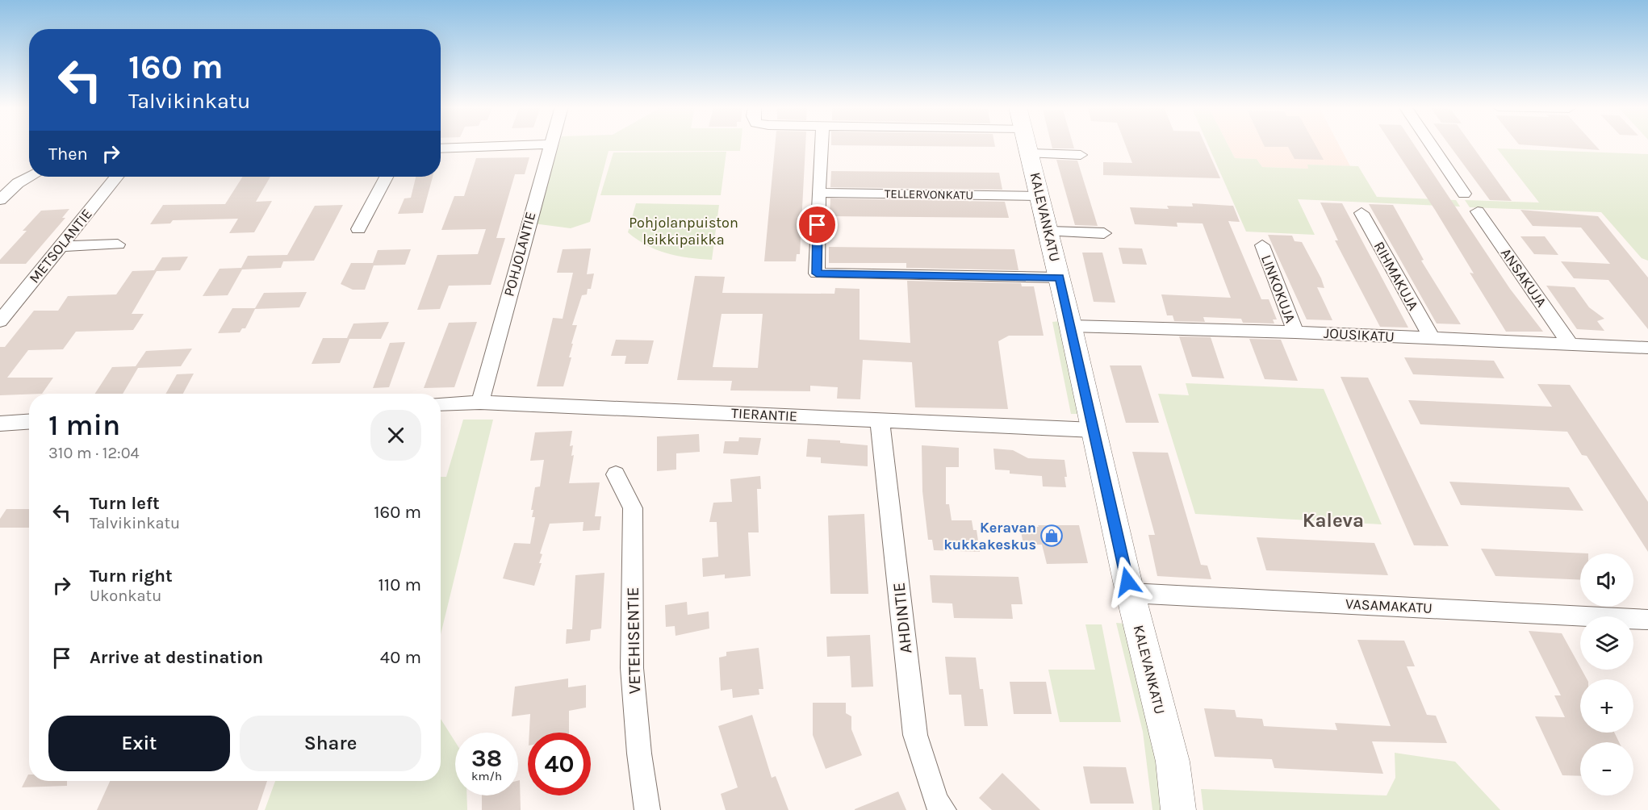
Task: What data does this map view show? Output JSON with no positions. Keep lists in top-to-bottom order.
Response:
{
  "streets": {
    "street": [
      "TELLERVONKATU",
      "KALEVANKATU",
      "METSOLANTIE",
      "POHJOLANTIE",
      "RIHMAKUJA",
      "ANSAKUJA",
      "LINKOKUJA",
      "JOUSIKATU",
      "TIERANTIE",
      "VASAMAKATU",
      "AHDINTIE",
      "VETEHISENTIE"
    ]
  },
  "crossings": [
    ["TELLERVONKATU", "KALEVANKATU"],
    ["KALEVANKATU", "JOUSIKATU"],
    ["KALEVANKATU", "TIERANTIE"],
    ["KALEVANKATU", "VASAMAKATU"],
    ["POHJOLANTIE", "TIERANTIE"],
    ["RIHMAKUJA", "JOUSIKATU"],
    ["ANSAKUJA", "JOUSIKATU"],
    ["LINKOKUJA", "JOUSIKATU"],
    ["TIERANTIE", "AHDINTIE"]
  ],
  "districts": ["Kaleva"],
  "parks": ["Pohjolanpuiston leikkipaikka"],
  "places": {
    "shop": ["Keravan kukkakeskus"]
  },
  "page": {
    "turn": ["160 m", "Talvikinkatu"],
    "then": "Then",
    "heading": ["1 min", "310 m · 12:04"],
    "list": [
      {
        "name": "Turn left",
        "note": "Talvikinkatu",
        "value": "160 m"
      },
      {
        "name": "Turn right",
        "note": "Ukonkatu",
        "value": "110 m"
      },
      {
        "name": "Arrive at destination",
        "value": "40 m"
      }
    ],
    "map_buttons": ["+", "−"],
    "buttons": ["Exit", "Share"],
    "speed": "38 km/h",
    "limit": "40"
  }
}
